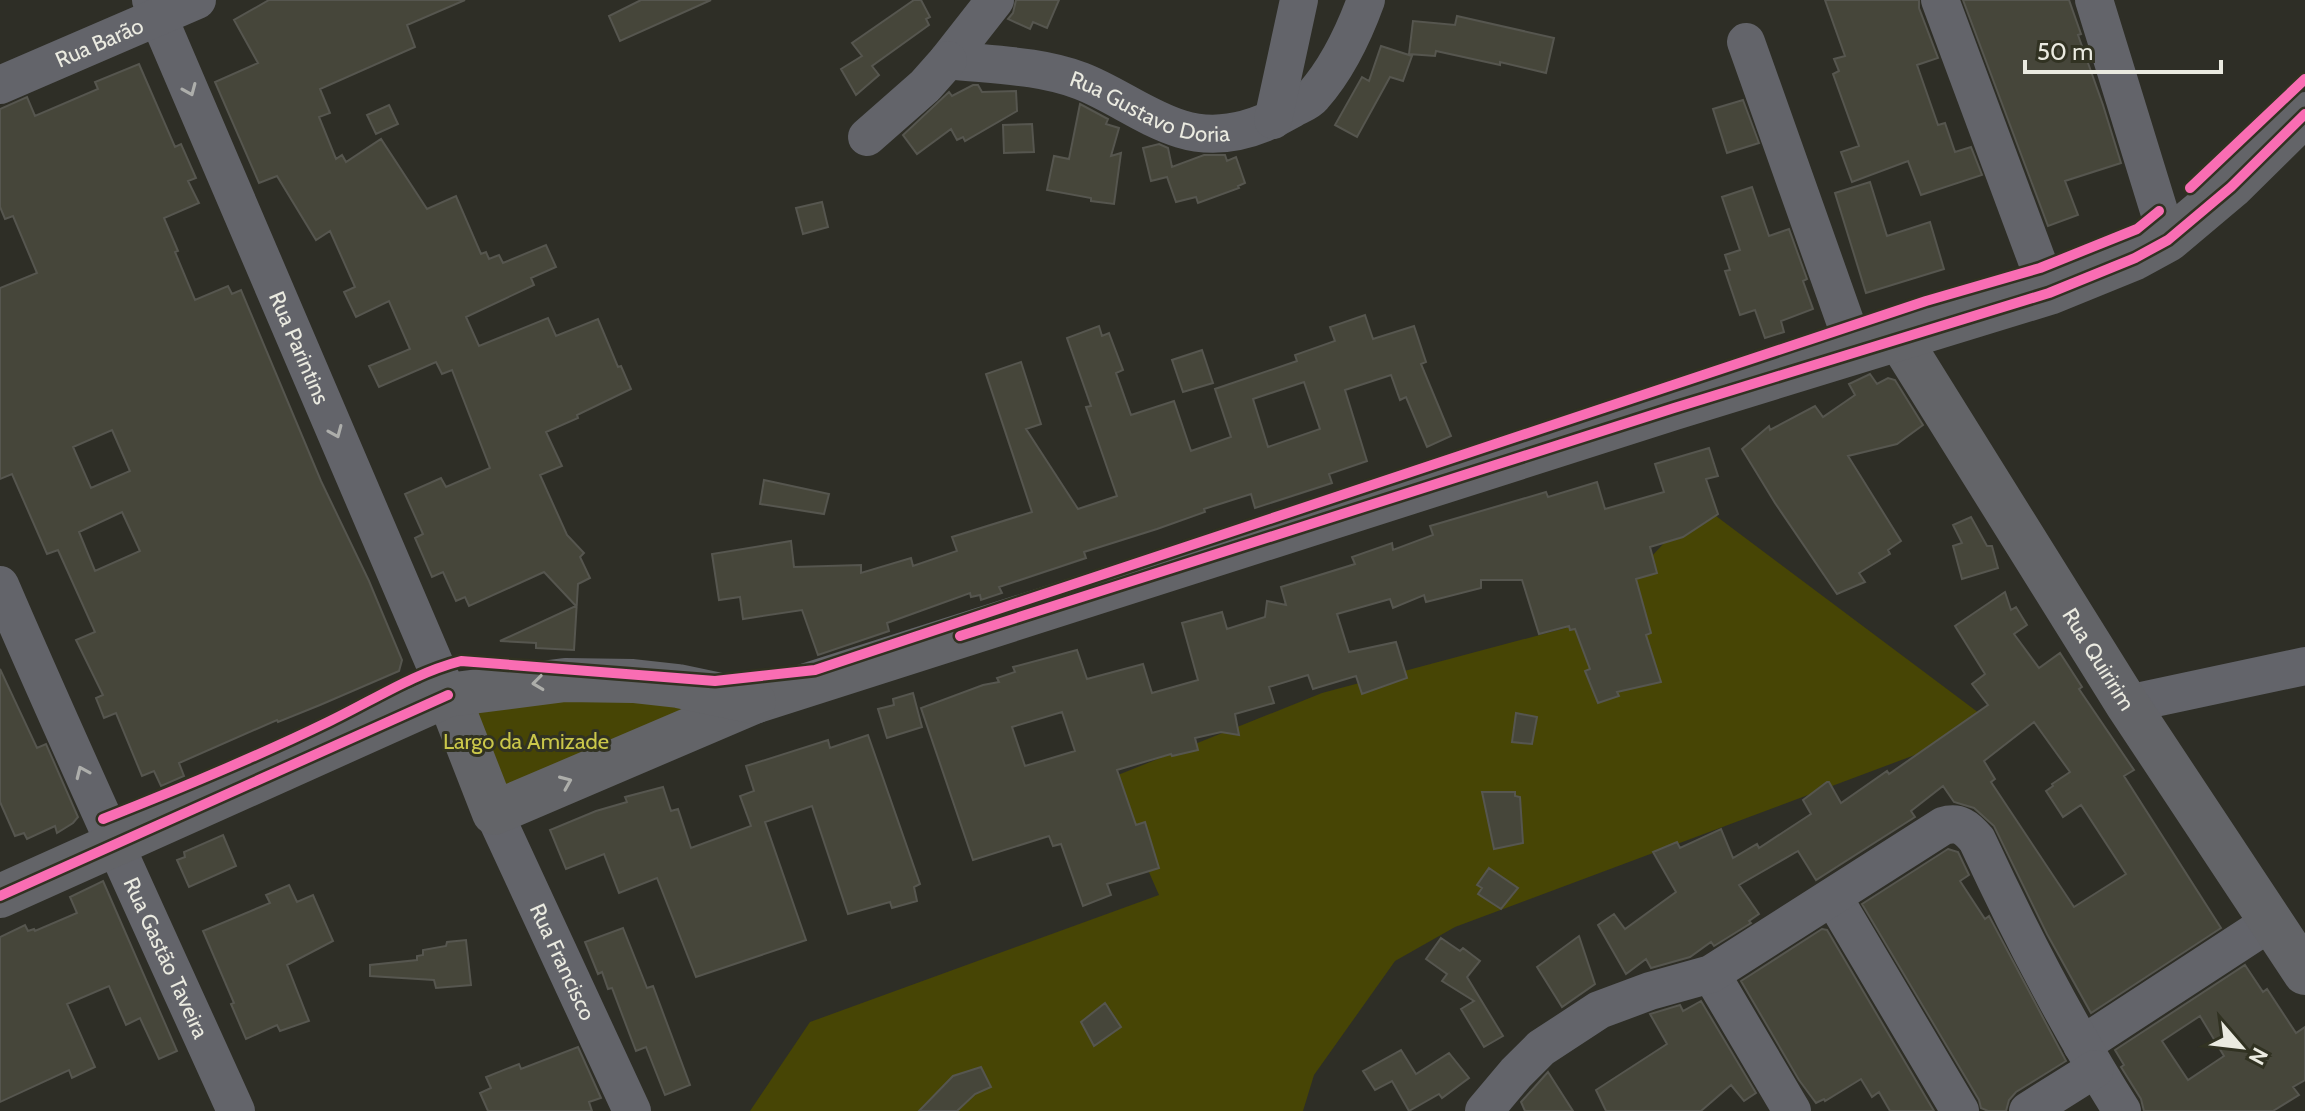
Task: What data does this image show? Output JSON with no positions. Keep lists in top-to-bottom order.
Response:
{
  "streets": {
    "main road": ["Rua Quiririm"],
    "street": [
      "Rua Barão",
      "Rua Gustavo Doria",
      "Rua Parintins",
      "Rua Gastão Taveira",
      "Rua Francisco"
    ]
  },
  "crossings": [
    ["Rua Barão", "Rua Parintins"]
  ],
  "one_way": ["Rua Parintins", "Rua Gastão Taveira"],
  "parks": ["Largo da Amizade"],
  "scale_bar": "50 m",
  "north": "bottom right"
}
